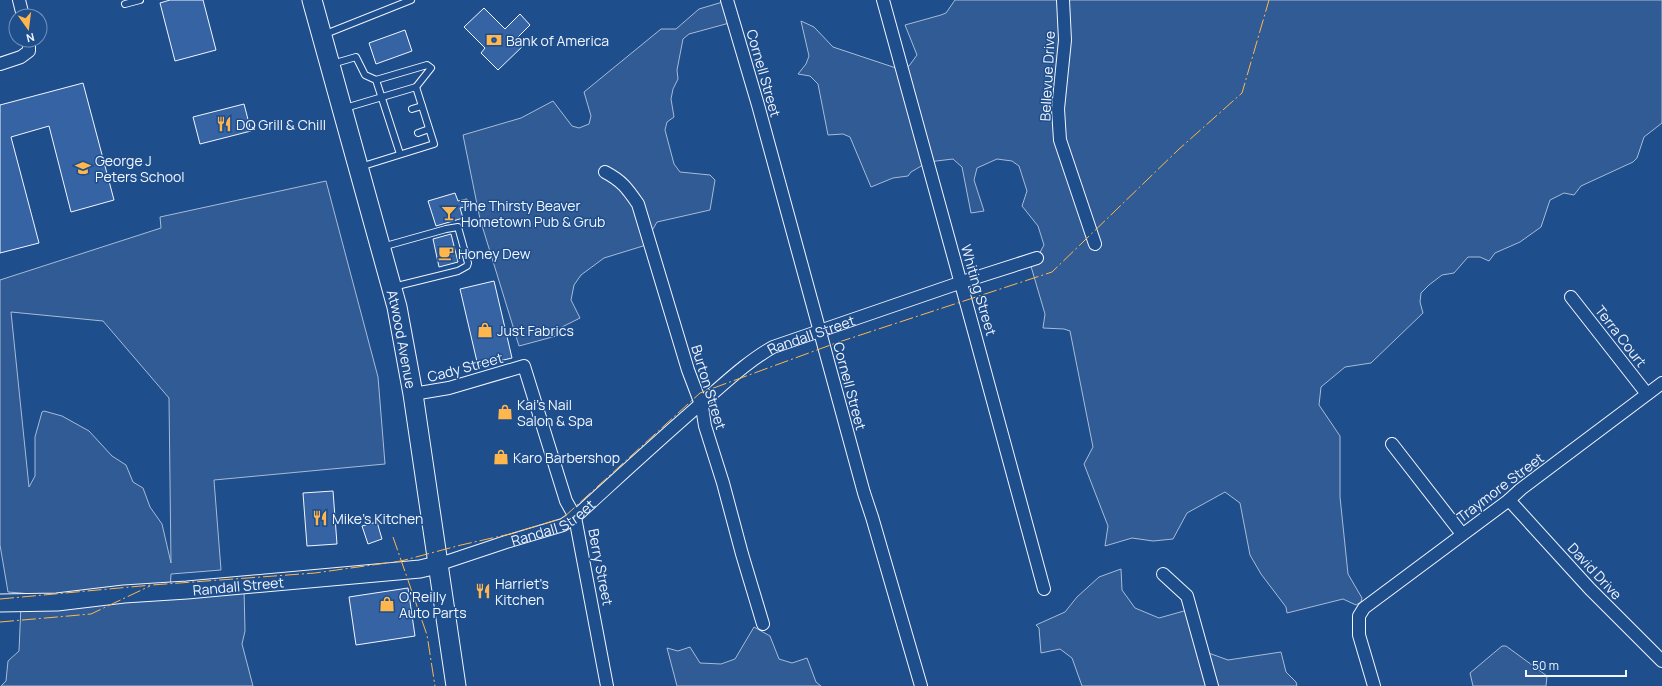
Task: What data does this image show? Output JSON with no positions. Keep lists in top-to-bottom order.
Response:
{
  "streets": {
    "main road": ["Atwood Avenue"],
    "street": [
      "Cornell Street",
      "Bellevue Drive",
      "Whiting Street",
      "Randall Street",
      "Terra Court",
      "Cady Street",
      "Burton Street",
      "Traymore Street",
      "Berry Street",
      "David Drive"
    ]
  },
  "crossings": [
    ["Cornell Street", "Randall Street"],
    ["Whiting Street", "Randall Street"],
    ["Randall Street", "Atwood Avenue"],
    ["Randall Street", "Burton Street"],
    ["Randall Street", "Berry Street"],
    ["Terra Court", "Traymore Street"],
    ["Atwood Avenue", "Cady Street"],
    ["Cady Street", "Berry Street"],
    ["Traymore Street", "David Drive"]
  ],
  "places": {
    "bank": ["Bank of America"],
    "restaurant": ["DQ Grill & Chill", "Mike's Kitchen", "Harriet's Kitchen"],
    "school or university": ["George J Peters School"],
    "bar": ["The Thirsty Beaver Hometown Pub & Grub"],
    "cafe": ["Honey Dew"],
    "shop": [
      "Just Fabrics",
      "Kai's Nail Salon & Spa",
      "Karo Barbershop",
      "O'Reilly Auto Parts"
    ]
  },
  "scale_bar": "50 m",
  "north": "bottom"
}
